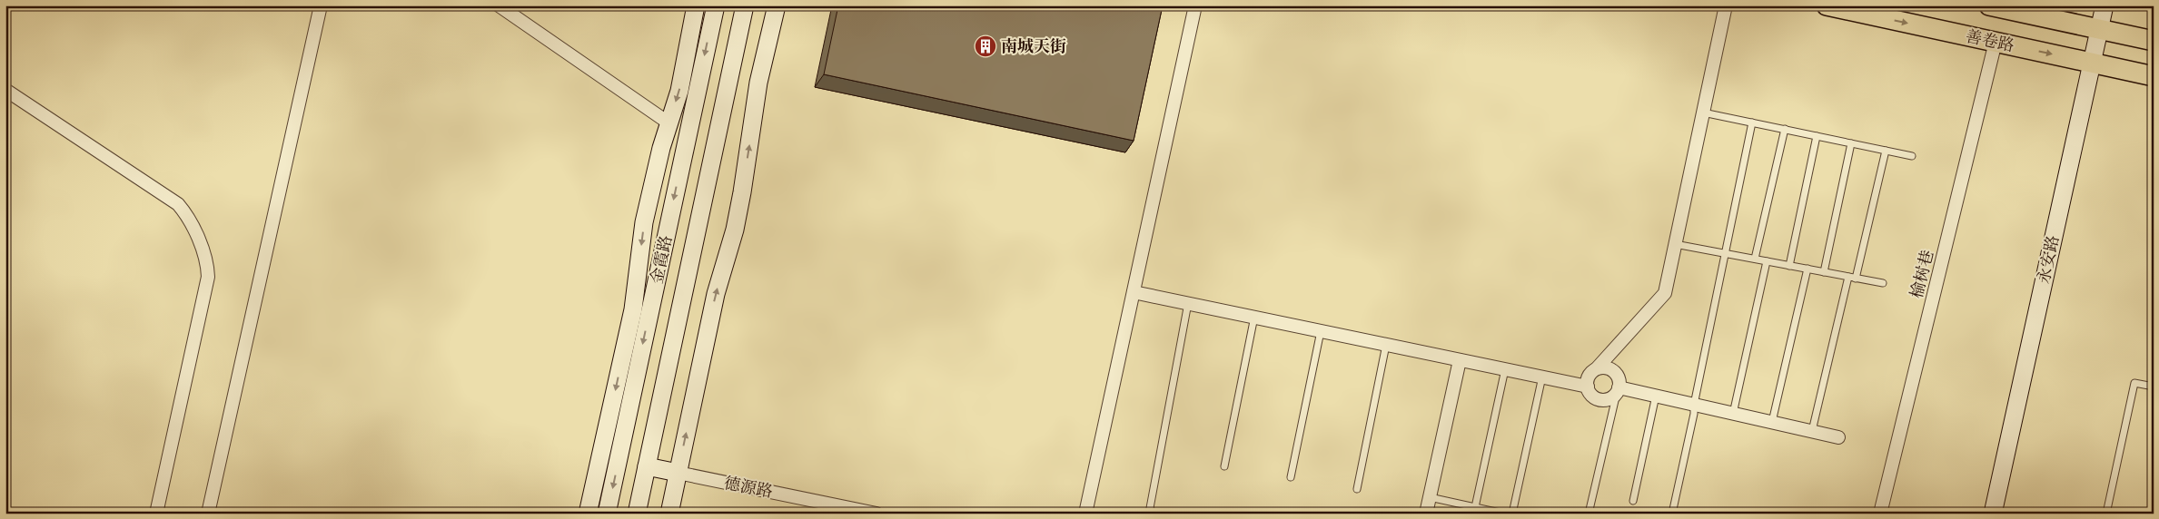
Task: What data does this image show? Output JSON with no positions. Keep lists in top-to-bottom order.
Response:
{
  "streets": {
    "main road": ["善卷路"],
    "street": [
      "金霞路",
      "永安路",
      "榆树巷",
      "德源路"
    ]
  },
  "crossings": [
    ["善卷路", "永安路"],
    ["善卷路", "榆树巷"],
    ["金霞路", "德源路"]
  ],
  "places": {
    "building": ["南城天街"]
  }
}
